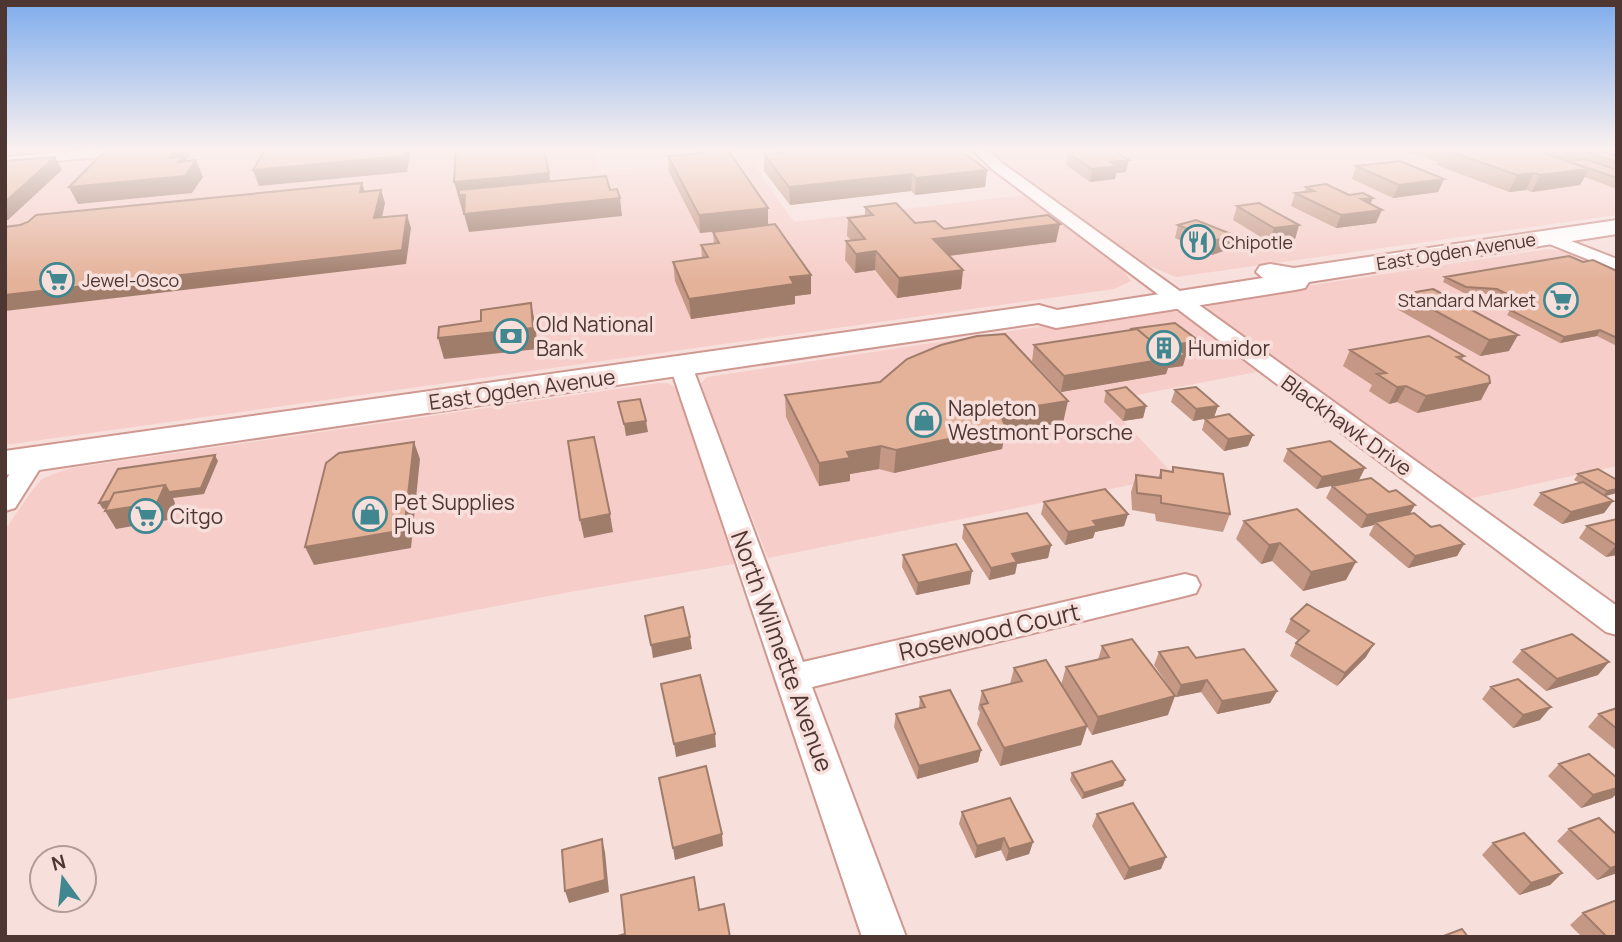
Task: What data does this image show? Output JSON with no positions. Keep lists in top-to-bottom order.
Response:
{
  "streets": {
    "main road": ["East Ogden Avenue"],
    "street": ["Blackhawk Drive", "Rosewood Court", "North Wilmette Avenue"]
  },
  "crossings": [
    ["East Ogden Avenue", "Blackhawk Drive"],
    ["East Ogden Avenue", "North Wilmette Avenue"],
    ["Rosewood Court", "North Wilmette Avenue"]
  ],
  "places": {
    "restaurant": ["Chipotle"],
    "supermarket": ["Jewel-Osco", "Standard Market", "Citgo"],
    "bank": ["Old National Bank"],
    "building": ["Humidor"],
    "shop": ["Napleton Westmont Porsche", "Pet Supplies Plus"]
  },
  "north": "top"
}
